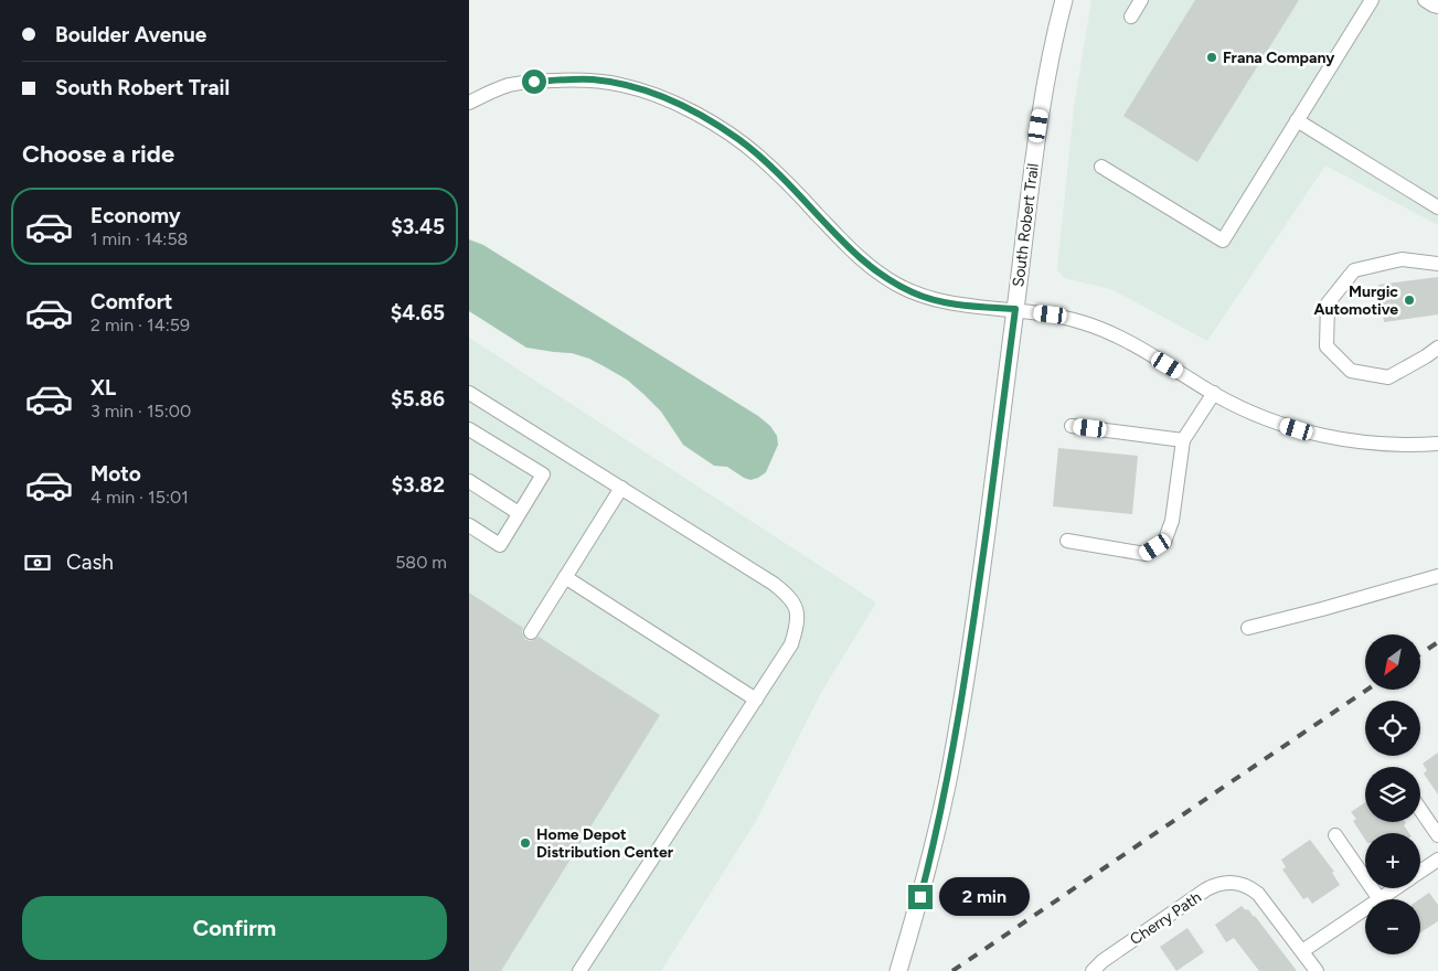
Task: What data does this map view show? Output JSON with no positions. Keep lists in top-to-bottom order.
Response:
{
  "streets": {
    "main road": ["South Robert Trail"],
    "street": ["Cherry Path"]
  },
  "places": ["Frana Company", "Murgic Automotive", "Home Depot Distribution Center"],
  "north": "bottom left",
  "page": {
    "banner": ["Boulder Avenue", "South Robert Trail"],
    "heading": "Choose a ride",
    "list": [
      {
        "name": "Economy",
        "note": "1 min · 14:58",
        "value": "$3.45"
      },
      {
        "name": "Comfort",
        "note": "2 min · 14:59",
        "value": "$4.65"
      },
      {
        "name": "XL",
        "note": "3 min · 15:00",
        "value": "$5.86"
      },
      {
        "name": "Moto",
        "note": "4 min · 15:01",
        "value": "$3.82"
      }
    ],
    "pay": ["Cash", "580 m"],
    "map_buttons": ["+", "−"],
    "bubble": "2 min",
    "buttons": "Confirm"
  }
}
